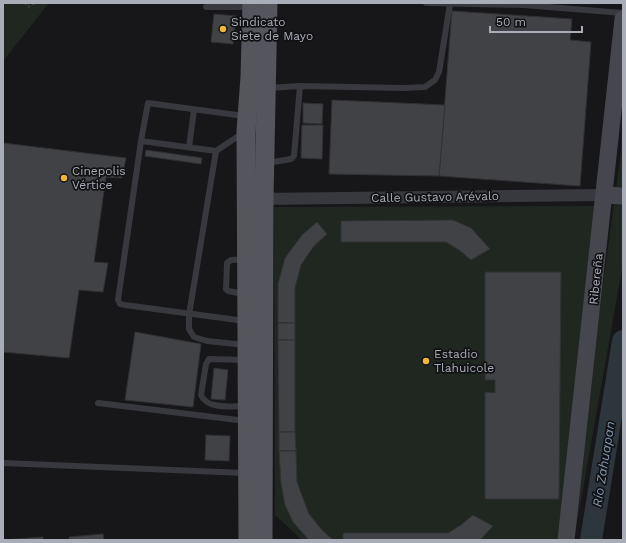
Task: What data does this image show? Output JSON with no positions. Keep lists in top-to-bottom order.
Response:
{
  "streets": {
    "street": ["Calle Gustavo Arévalo", "Ribereña"]
  },
  "crossings": [
    ["Calle Gustavo Arévalo", "Ribereña"]
  ],
  "water": ["Río Zahuapan"],
  "places": ["Sindicato Siete de Mayo", "Cinepolis Vértice", "Estadio Tlahuicole"],
  "scale_bar": "50 m"
}
